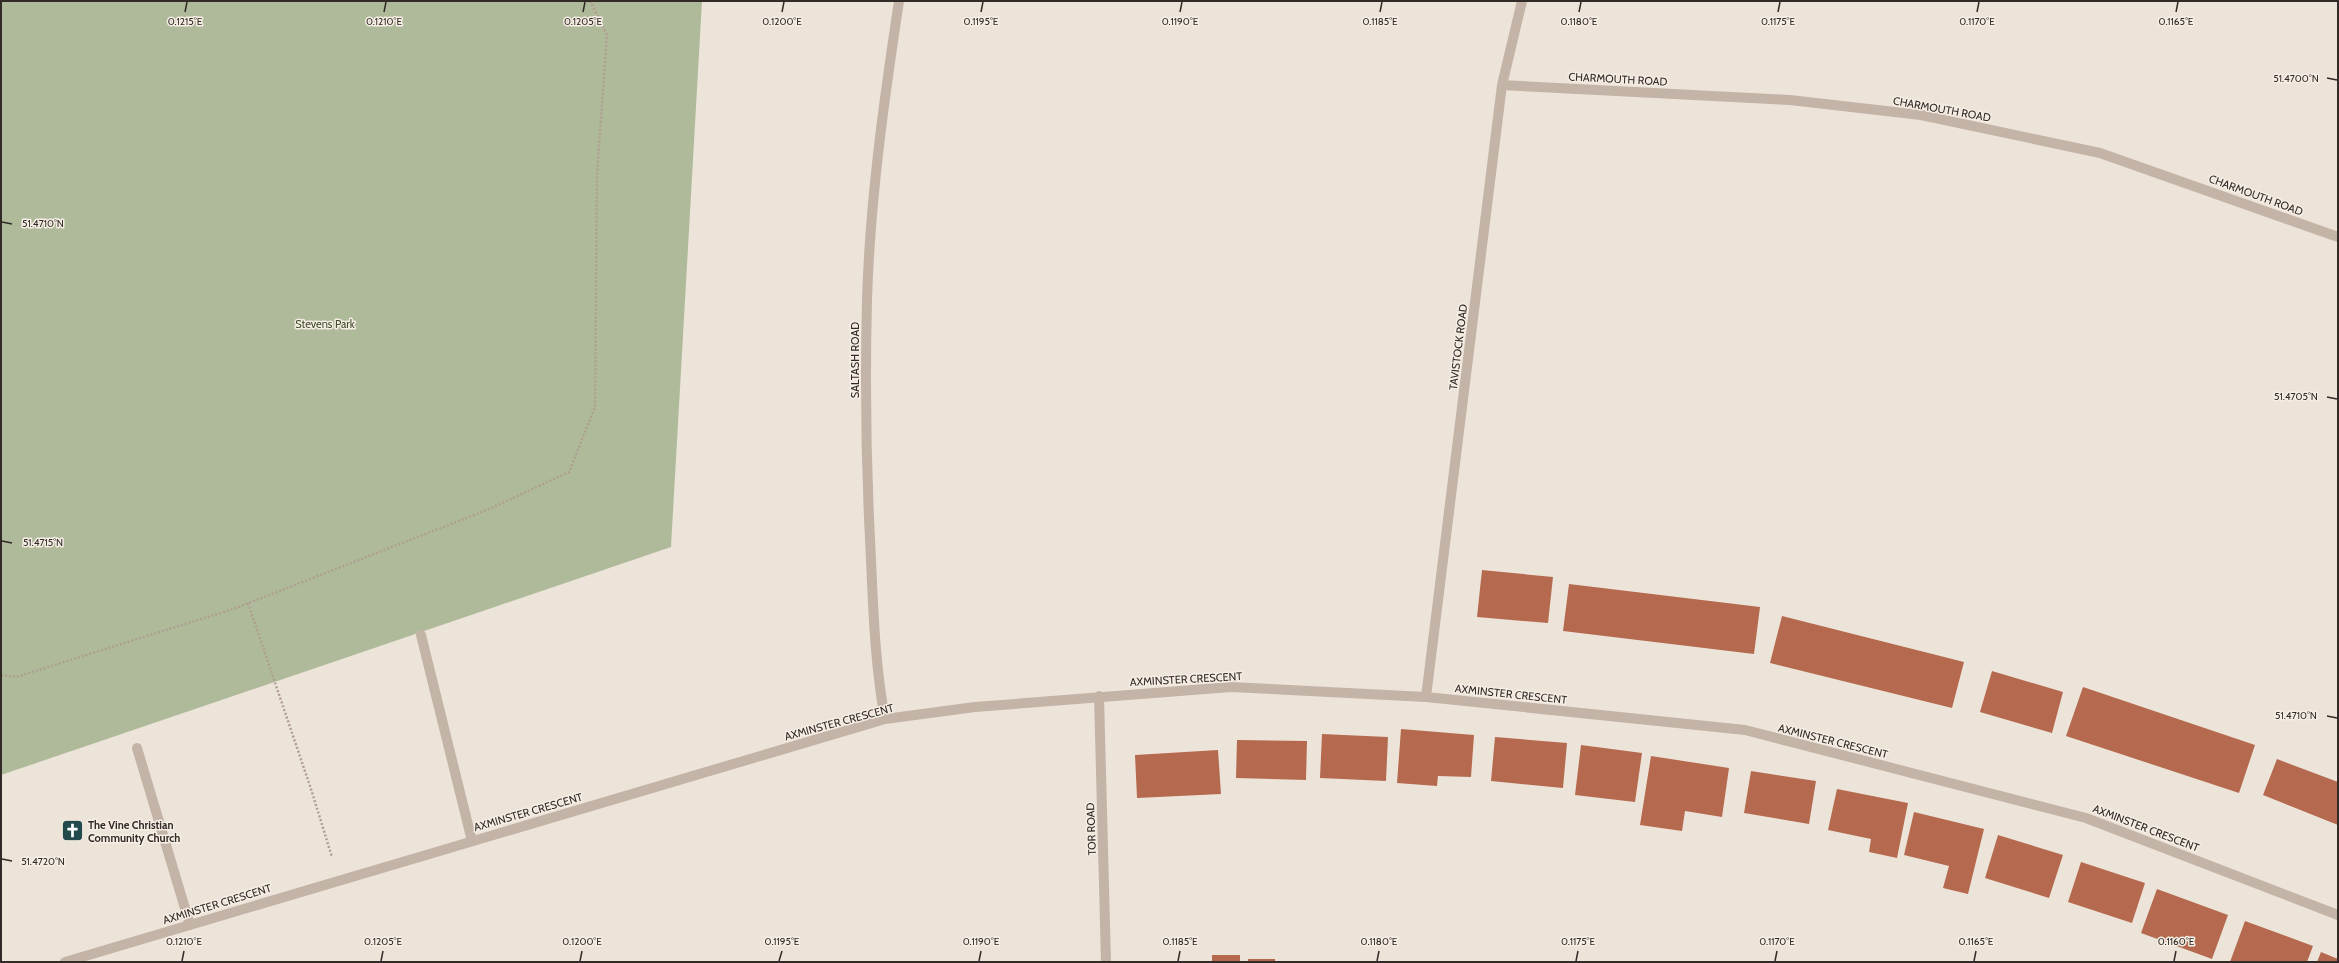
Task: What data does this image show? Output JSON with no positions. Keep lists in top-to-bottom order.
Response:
{
  "streets": {
    "street": [
      "CHARMOUTH ROAD",
      "TAVISTOCK ROAD",
      "SALTASH ROAD",
      "AXMINSTER CRESCENT",
      "TOR ROAD"
    ]
  },
  "crossings": [
    ["CHARMOUTH ROAD", "TAVISTOCK ROAD"],
    ["TAVISTOCK ROAD", "AXMINSTER CRESCENT"],
    ["SALTASH ROAD", "AXMINSTER CRESCENT"],
    ["AXMINSTER CRESCENT", "TOR ROAD"]
  ],
  "parks": ["Stevens Park"],
  "places": {
    "church": ["The Vine Christian Community Church"]
  },
  "coordinates": [
    "0.1215°E",
    "0.1210°E",
    "0.1205°E",
    "0.1200°E",
    "0.1195°E",
    "0.1190°E",
    "0.1185°E",
    "0.1180°E",
    "0.1175°E",
    "0.1170°E",
    "0.1165°E",
    "51.4700°N",
    "51.4710°N",
    "51.4705°N",
    "51.4715°N",
    "51.4720°N",
    "0.1160°E"
  ]
}
